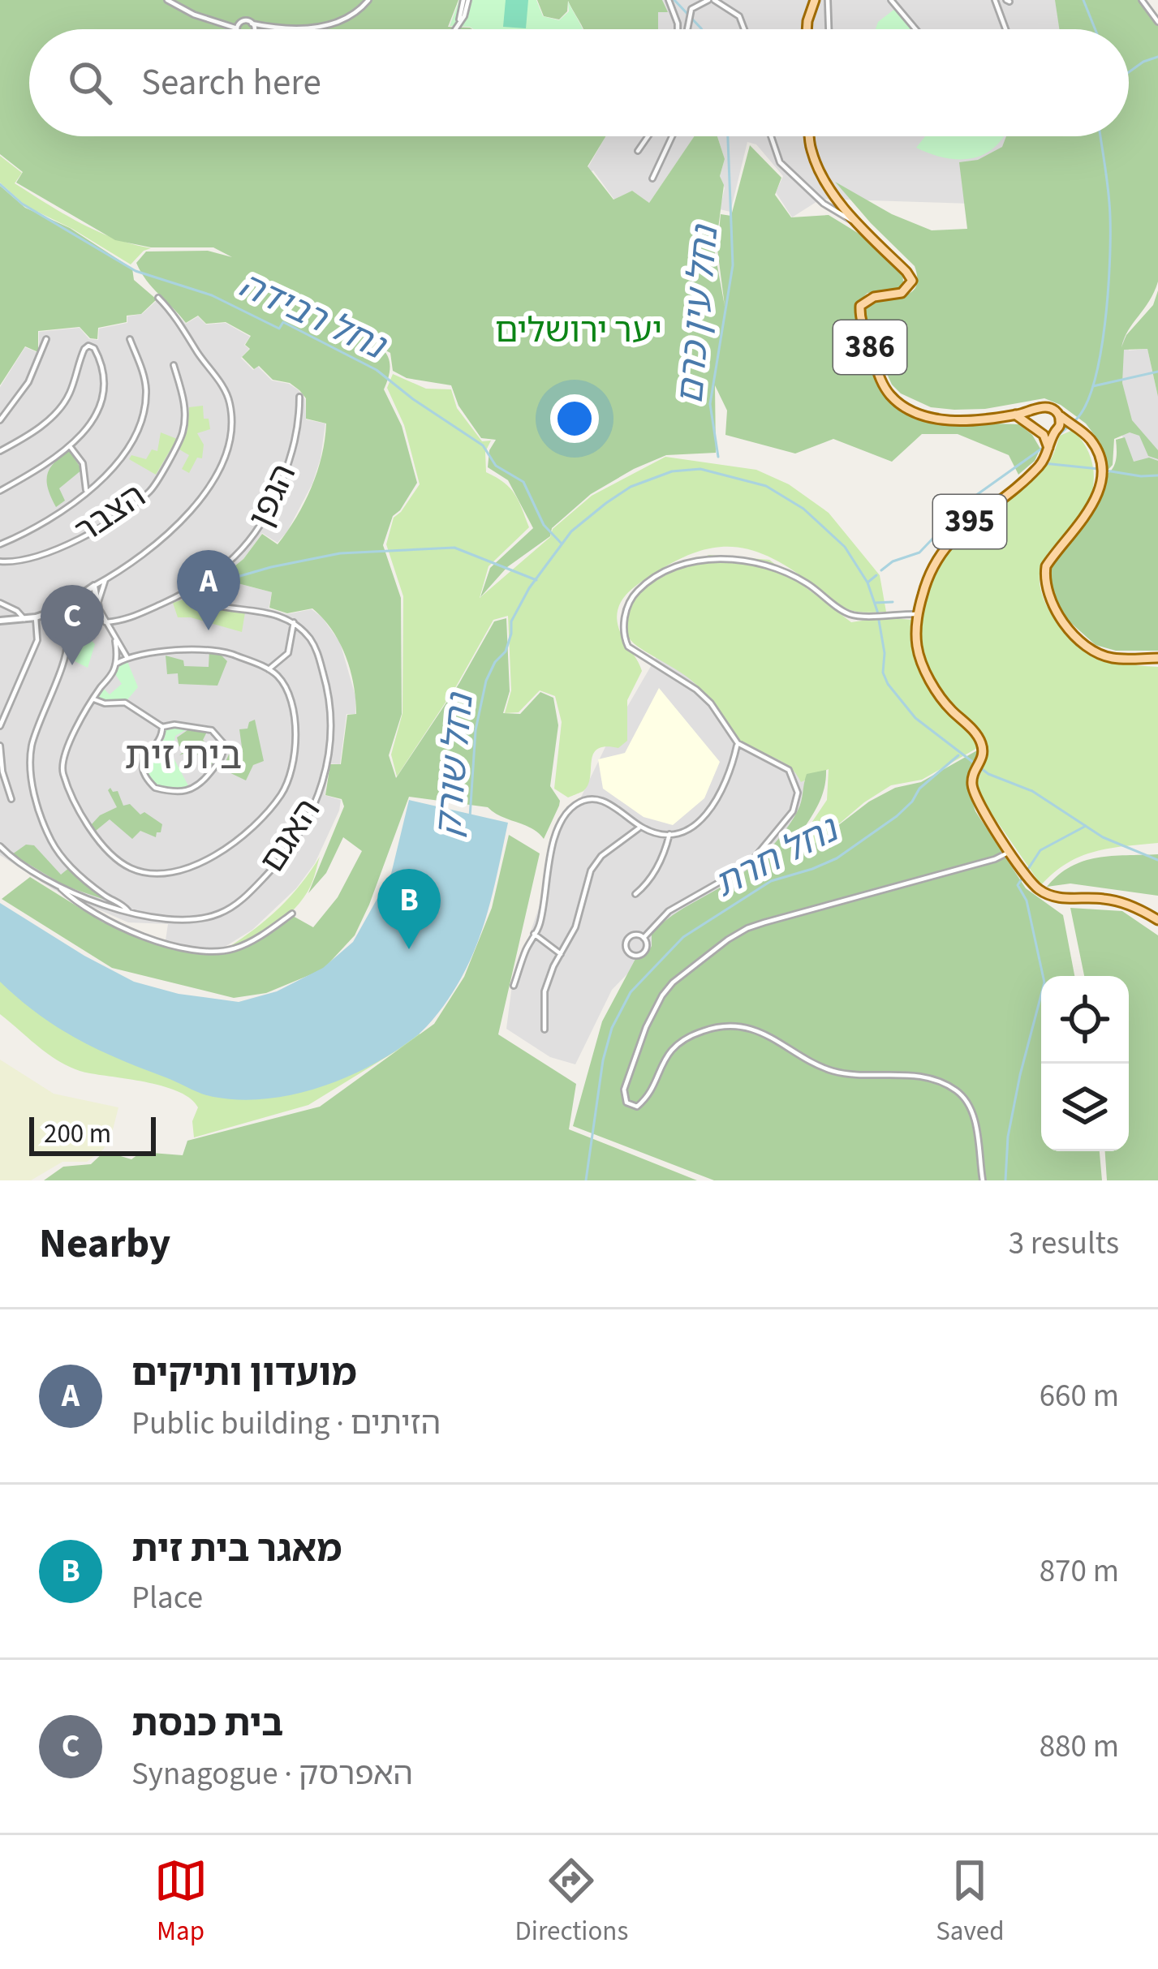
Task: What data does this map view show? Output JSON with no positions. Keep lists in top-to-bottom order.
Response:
{
  "streets": {
    "main road": ["386", "395"],
    "street": ["הגפן", "הצבר", "האגם"]
  },
  "crossings": [
    ["386", "395"]
  ],
  "districts": ["בית זית"],
  "water": [
    "נחל רבידה",
    "נחל עין כרם",
    "נחל שורק",
    "נחל חרת"
  ],
  "parks": ["יער ירושלים"],
  "scale_bar": "200 m",
  "page": {
    "search": "Search here",
    "pins": ["A", "C", "B"],
    "scale": "200 m",
    "heading": ["Nearby", "3 results"],
    "list": [
      {
        "mark": "A",
        "name": "מועדון ותיקים",
        "note": "Public building · הזיתים",
        "value": "660 m"
      },
      {
        "mark": "B",
        "name": "מאגר בית זית",
        "note": "Place",
        "value": "870 m"
      },
      {
        "mark": "C",
        "name": "בית כנסת",
        "note": "Synagogue · האפרסק",
        "value": "880 m"
      }
    ],
    "nav": ["Map", "Directions", "Saved"]
  }
}
